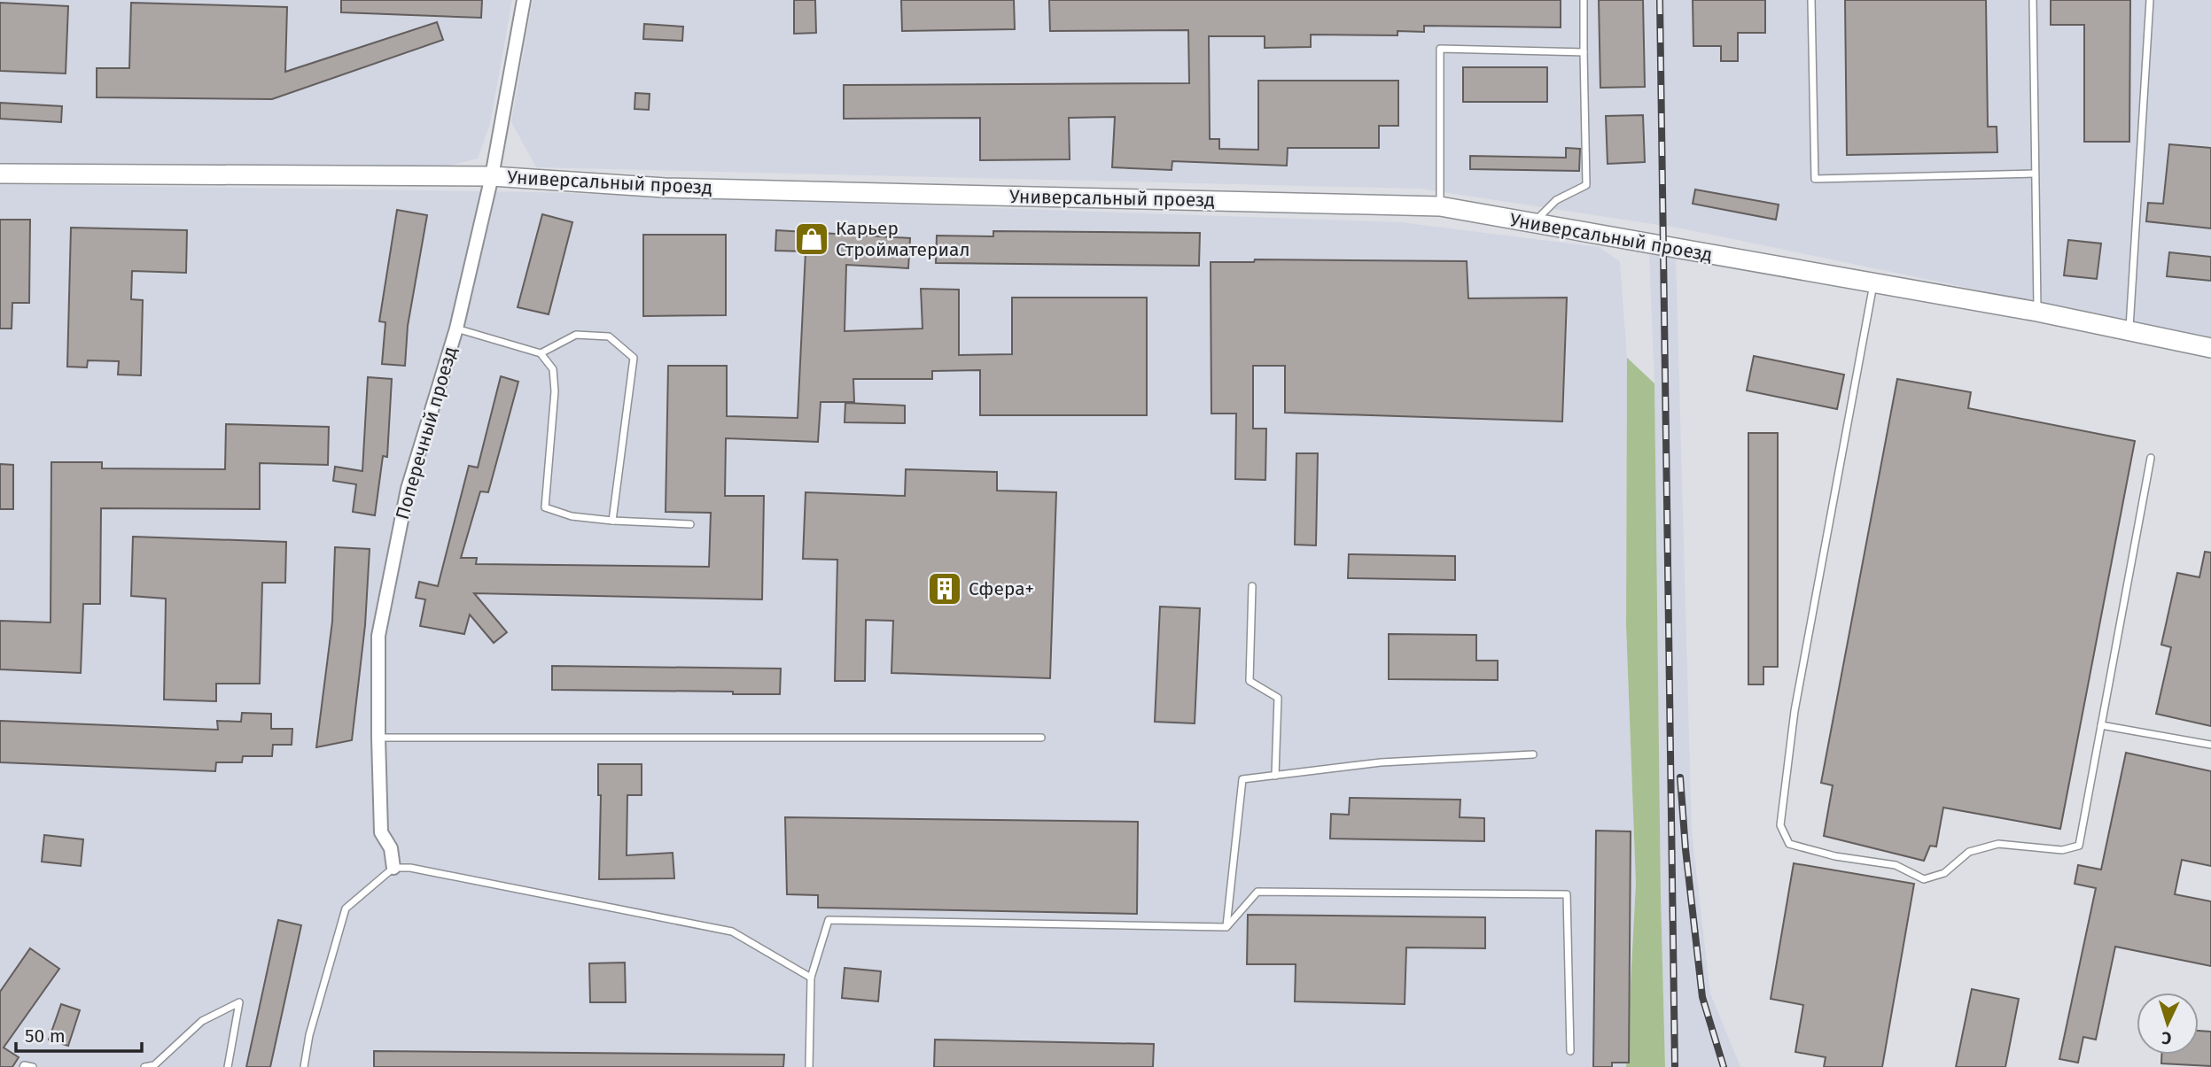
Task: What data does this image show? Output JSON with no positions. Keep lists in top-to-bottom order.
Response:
{
  "streets": {
    "street": ["Универсальный проезд", "Поперечный проезд"]
  },
  "crossings": [
    ["Универсальный проезд", "Поперечный проезд"]
  ],
  "places": {
    "shop": ["Карьер Стройматериал"],
    "building": ["Сфера+"]
  },
  "scale_bar": "50 m",
  "north": "bottom"
}
